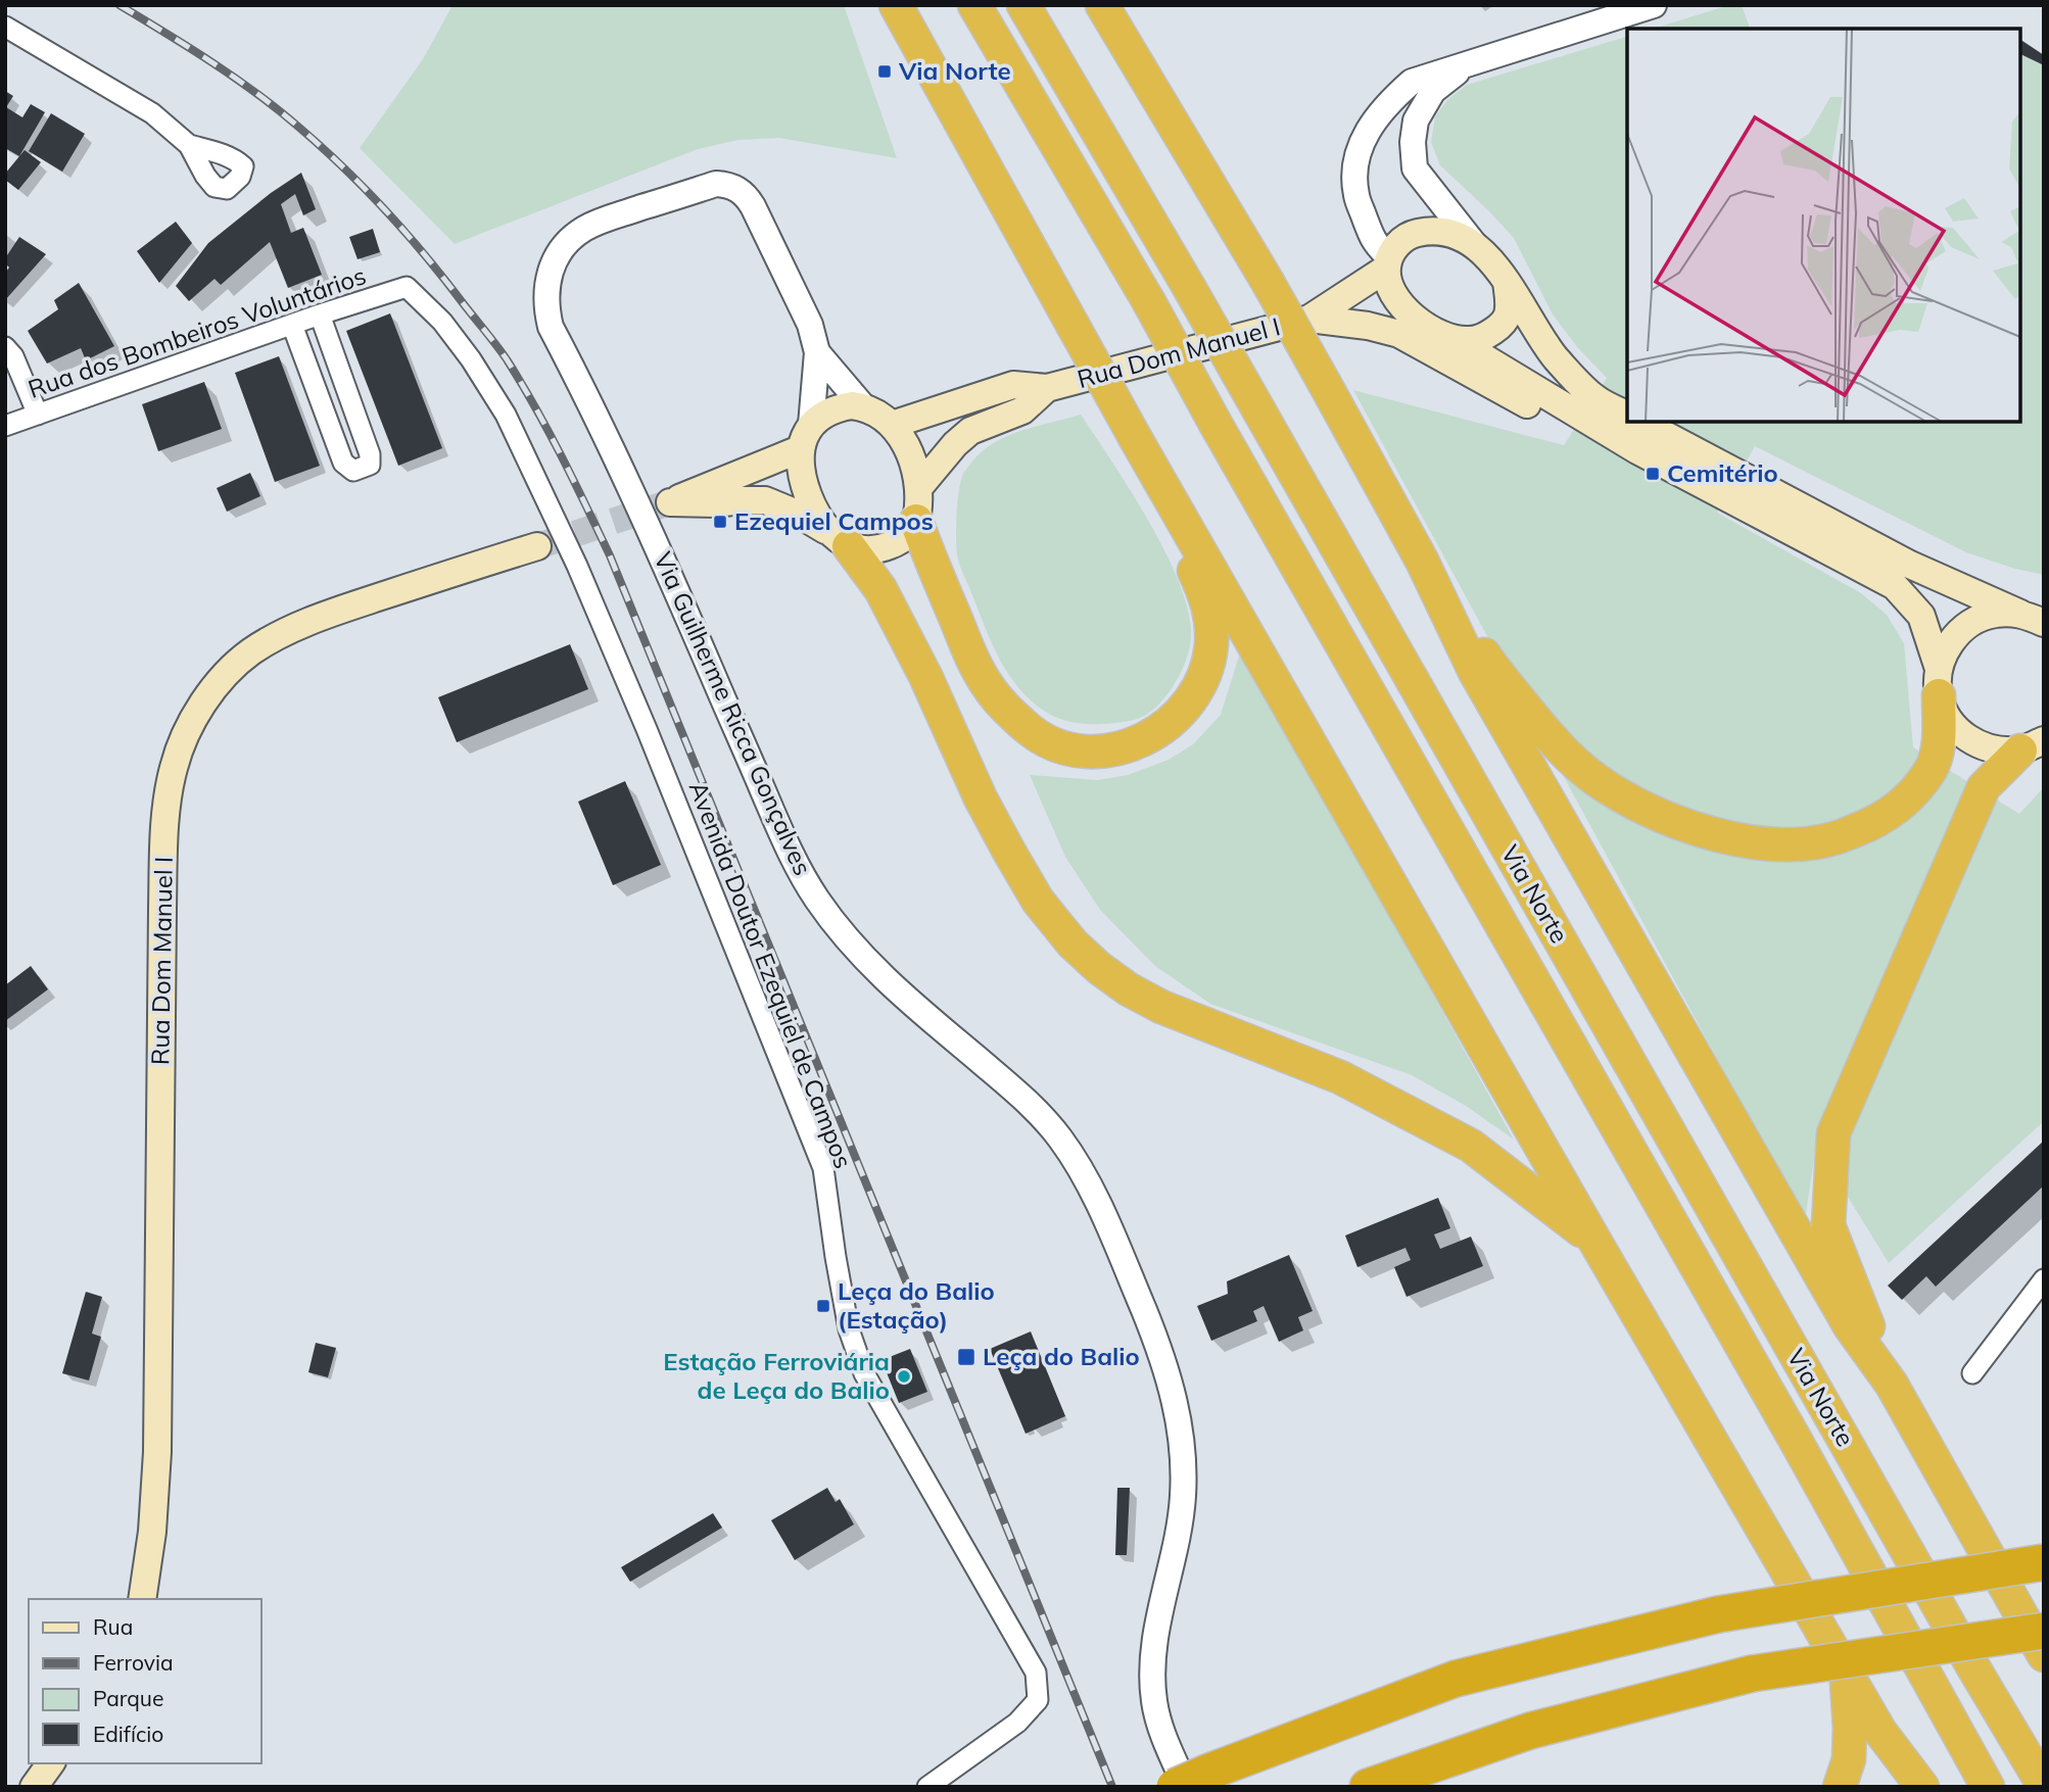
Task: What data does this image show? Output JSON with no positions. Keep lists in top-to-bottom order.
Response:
{
  "streets": {
    "highway": ["Via Norte"],
    "main road": ["Rua Dom Manuel I"],
    "street": ["Rua dos Bombeiros Voluntários", "Via Guilherme Ricca Gonçalves", "Avenida Doutor Ezequiel de Campos"]
  },
  "crossings": [
    ["Rua dos Bombeiros Voluntários", "Avenida Doutor Ezequiel de Campos"]
  ],
  "places": {
    "transit": [
      "Via Norte",
      "Cemitério",
      "Ezequiel Campos",
      "Leça do Balio (Estação)",
      "Leça do Balio"
    ],
    "other": ["Estação Ferroviária de Leça do Balio"]
  },
  "legend": [
    "Rua",
    "Ferrovia",
    "Parque",
    "Edifício"
  ]
}
